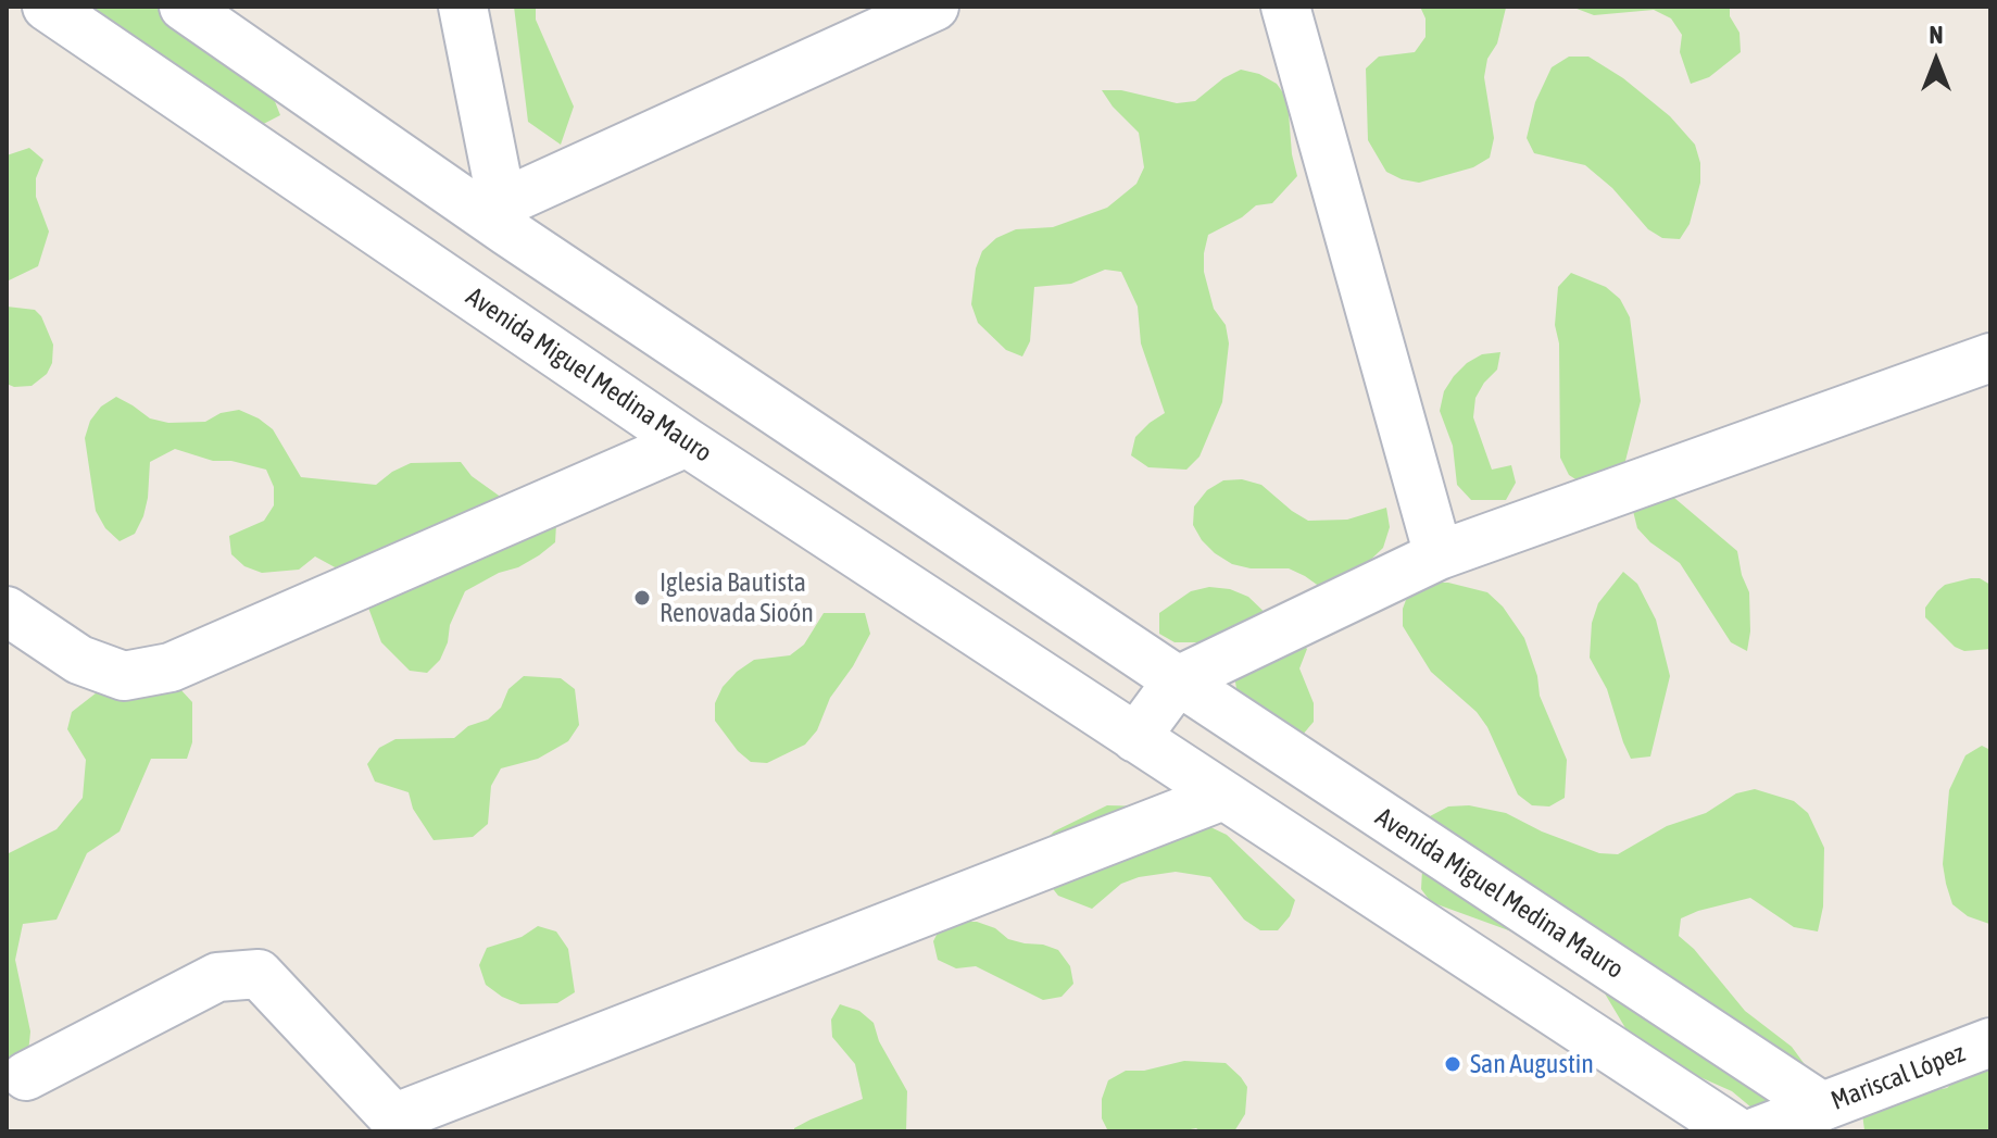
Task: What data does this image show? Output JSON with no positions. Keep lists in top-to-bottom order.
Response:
{
  "streets": {
    "street": ["Avenida Miguel Medina Mauro", "Mariscal López"]
  },
  "crossings": [
    ["Avenida Miguel Medina Mauro", "Mariscal López"]
  ],
  "places": ["Iglesia Bautista Renovada Sioón", "San Augustin"],
  "north": "top"
}
